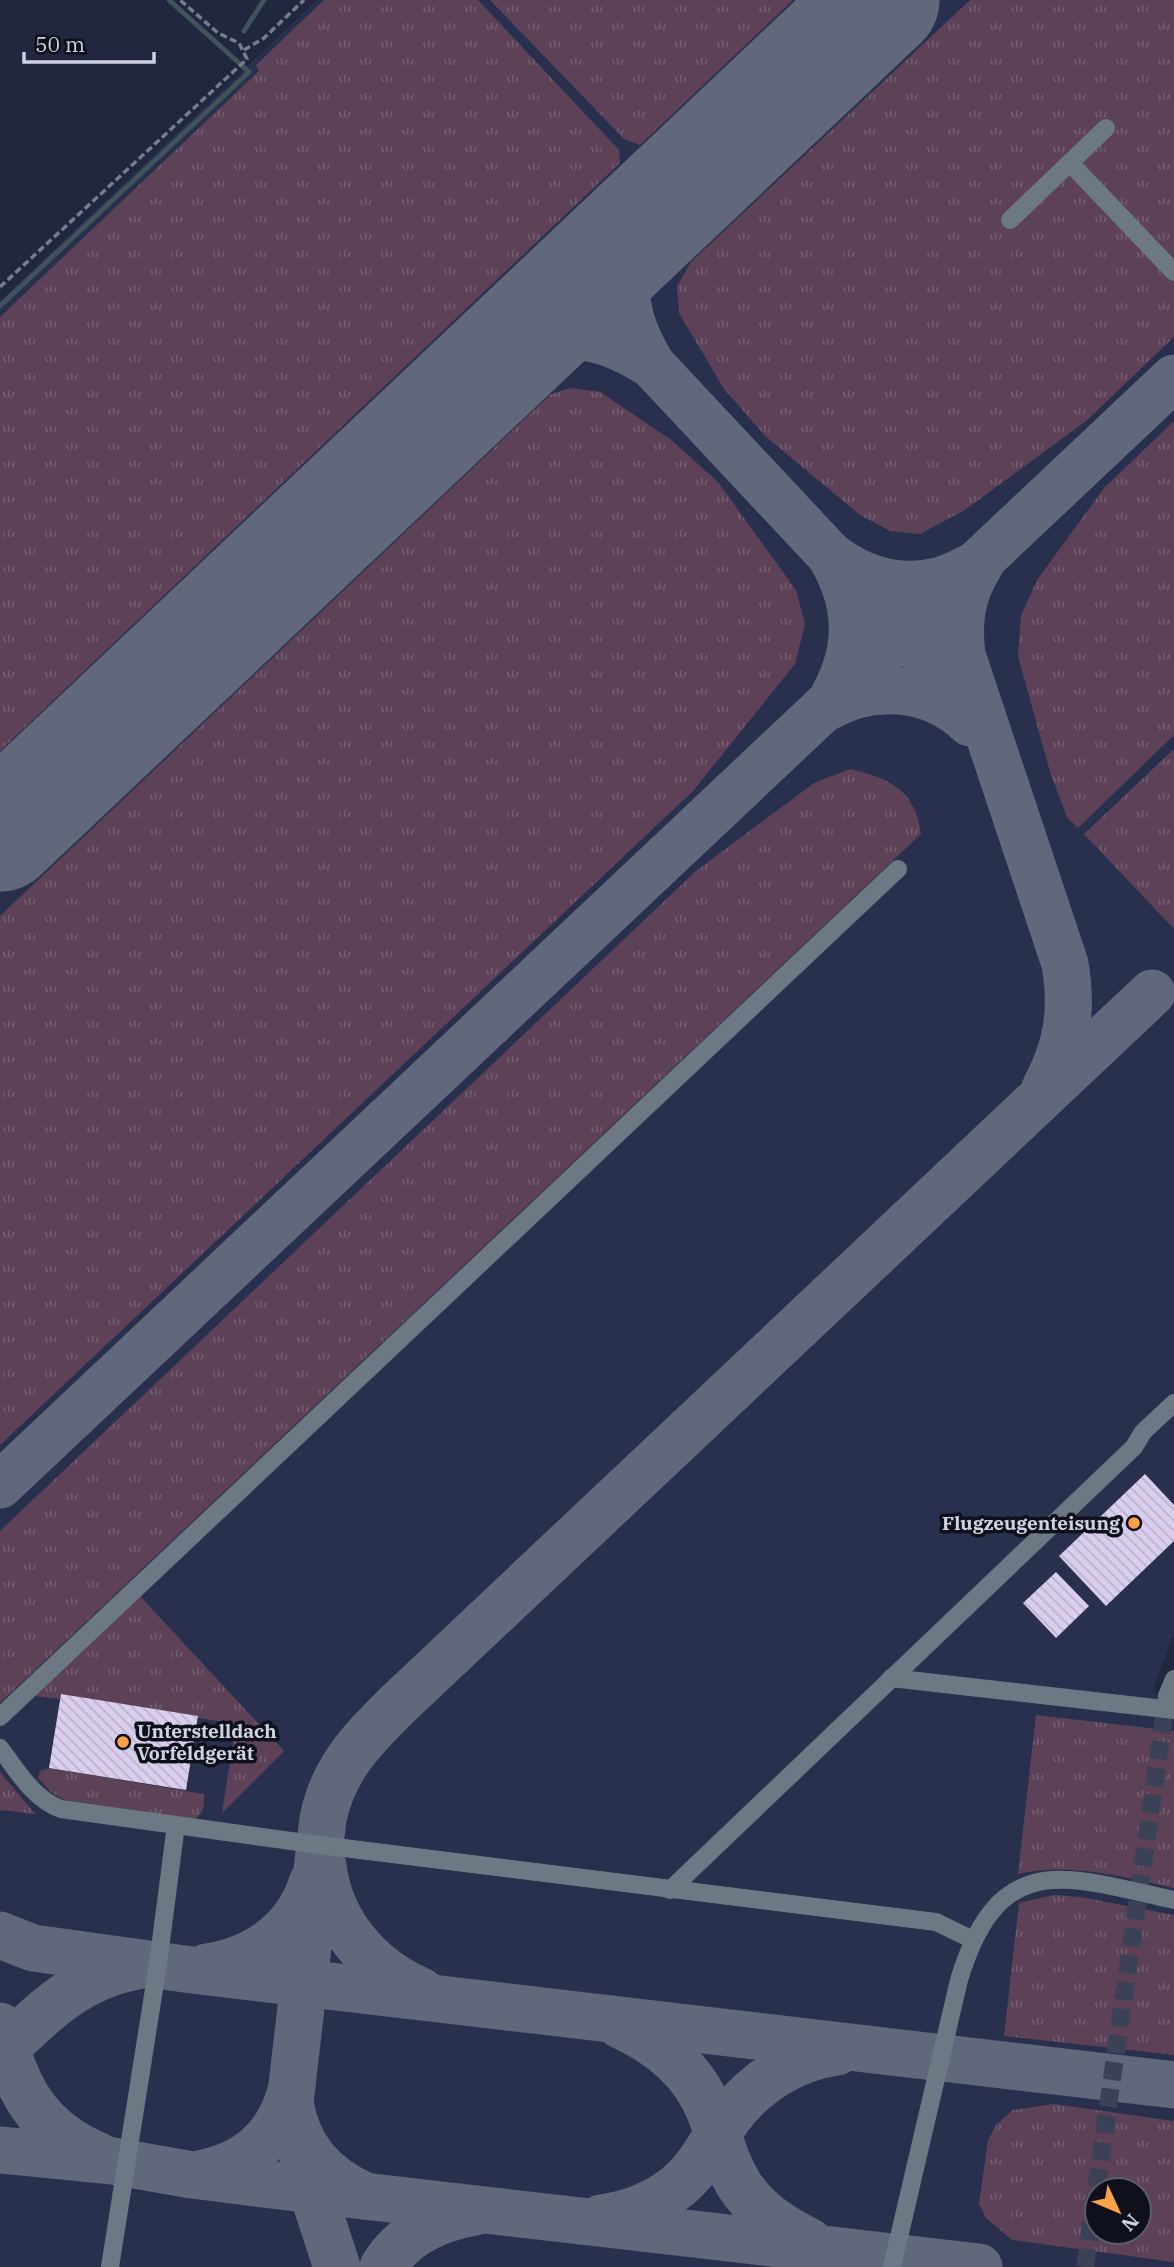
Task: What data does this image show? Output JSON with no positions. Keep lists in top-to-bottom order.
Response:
{
  "places": ["Flugzeugenteisung", "Unterstelldach Vorfeldgerät"],
  "scale_bar": "50 m",
  "north": "bottom right"
}
